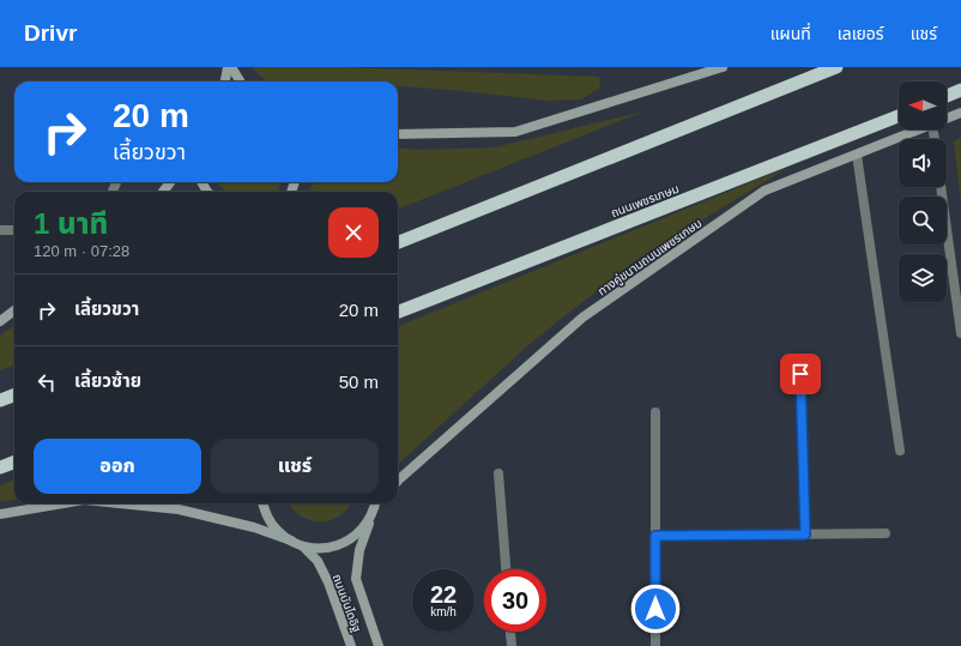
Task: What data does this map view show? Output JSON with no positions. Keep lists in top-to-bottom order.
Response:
{
  "streets": {
    "highway": ["ถนนเพชรเกษม"],
    "main road": ["ทางคู่ขนานถนนเพชรเกษม", "ถนนบันไดอิฐ"]
  },
  "north": "left",
  "page": {
    "header": "Drivr",
    "nav": ["แผนที่", "เลเยอร์", "แชร์"],
    "turn": ["20 m", "เลี้ยวขวา"],
    "heading": ["1 นาที", "120 m · 07:28"],
    "list": [
      {
        "name": "เลี้ยวขวา",
        "value": "20 m"
      },
      {
        "name": "เลี้ยวซ้าย",
        "value": "50 m"
      }
    ],
    "buttons": ["ออก", "แชร์"],
    "speed": "22 km/h",
    "limit": "30"
  }
}
